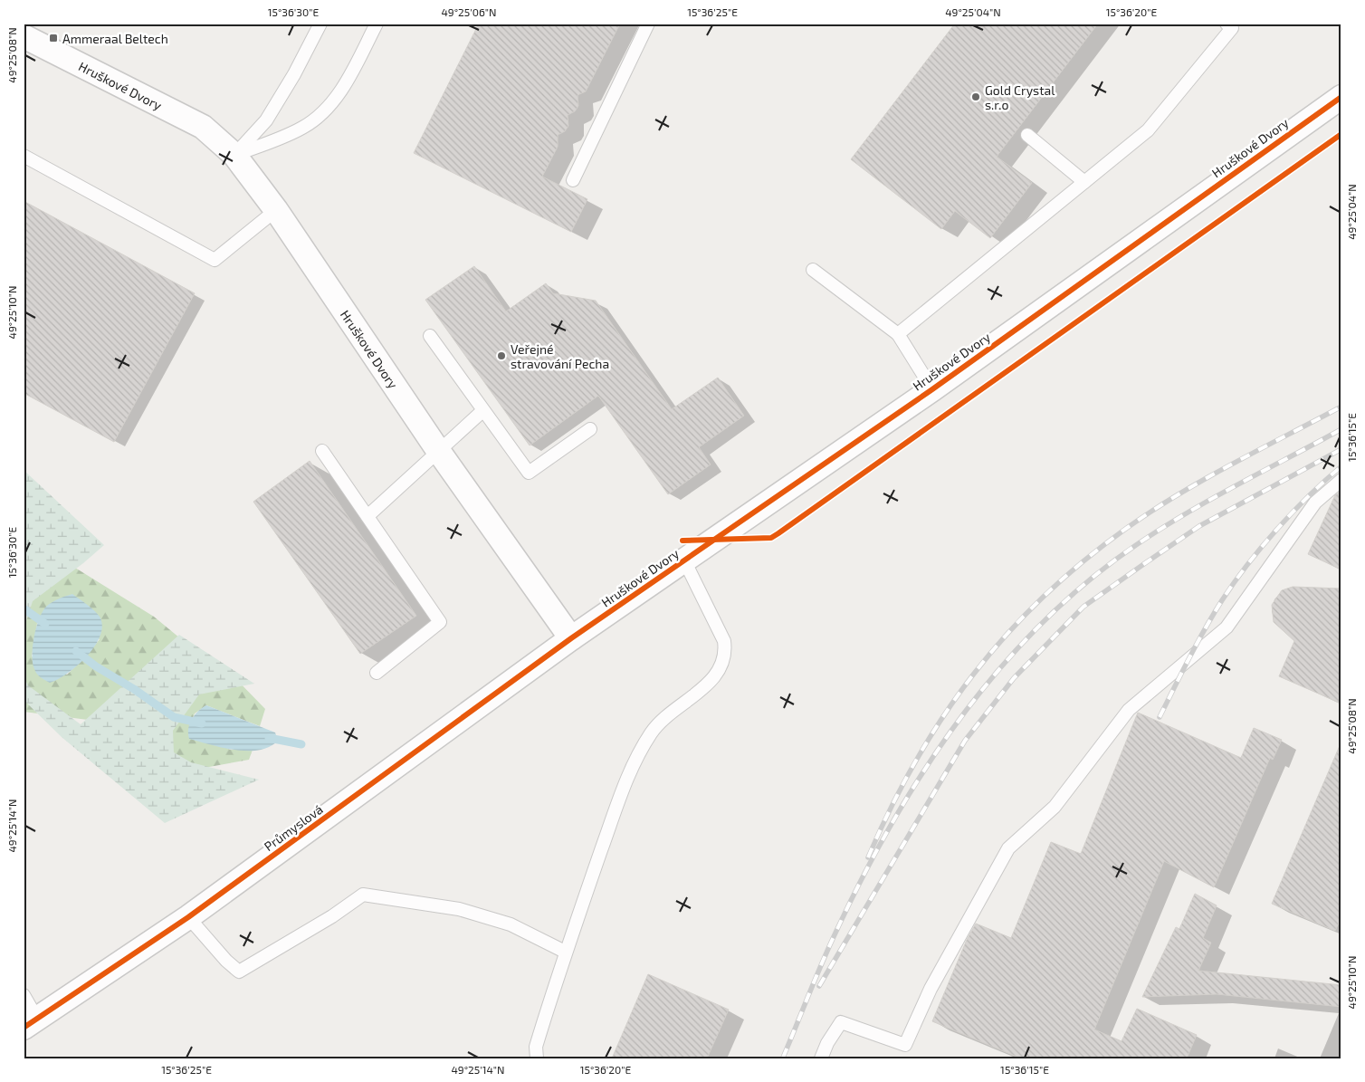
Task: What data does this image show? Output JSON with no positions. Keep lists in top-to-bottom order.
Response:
{
  "streets": {
    "street": ["Hruškové Dvory", "Průmyslová"]
  },
  "crossings": [
    ["Hruškové Dvory", "Průmyslová"]
  ],
  "places": {
    "transit": ["Ammeraal Beltech"],
    "other": ["Gold Crystal s.r.o", "Veřejné stravování Pecha"]
  },
  "coordinates": [
    "15°36'30\"E",
    "49°25'06\"N",
    "15°36'25\"E",
    "49°25'04\"N",
    "15°36'20\"E",
    "49°25'08\"N",
    "49°25'10\"N",
    "15°36'15\"E",
    "49°25'14\"N"
  ]
}
